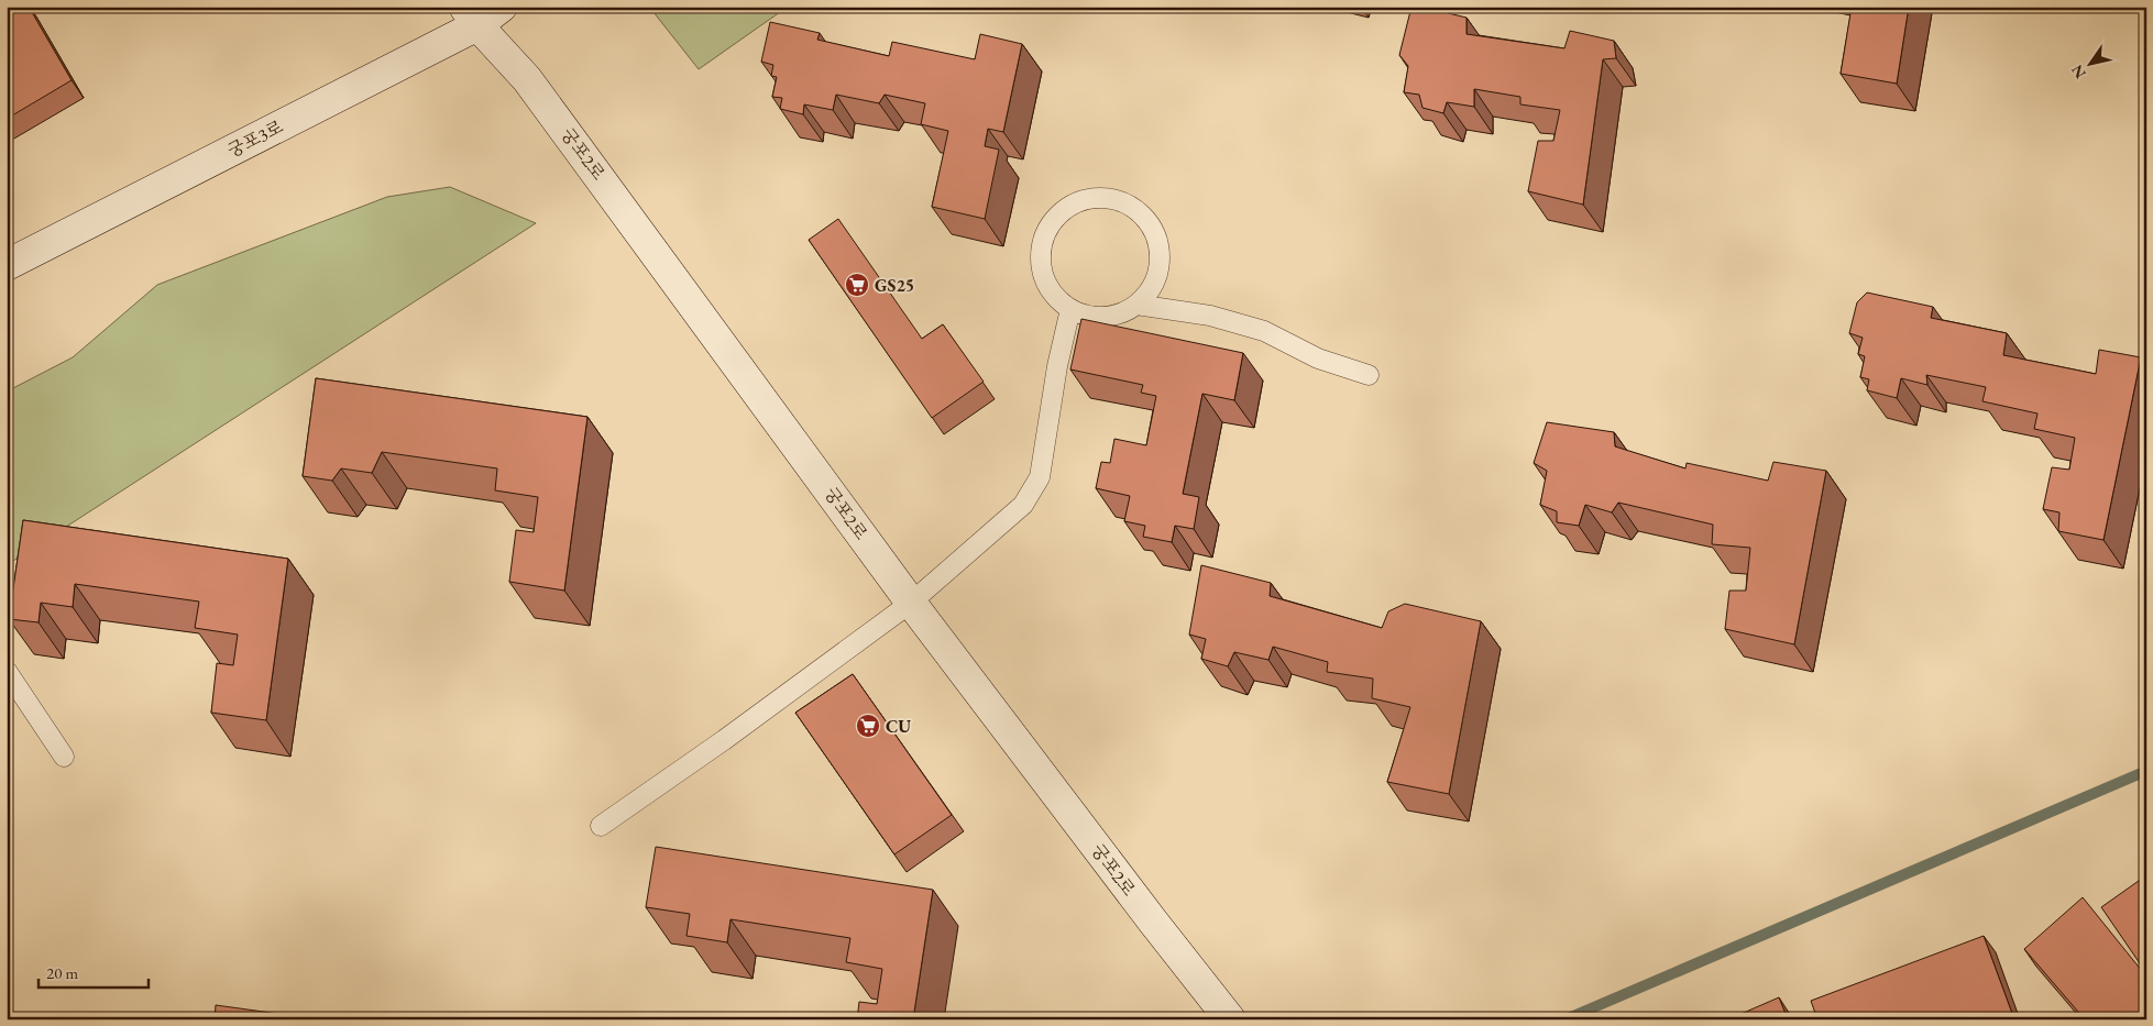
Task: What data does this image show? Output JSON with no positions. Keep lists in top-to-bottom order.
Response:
{
  "streets": {
    "street": ["궁포3로", "궁포2로"]
  },
  "crossings": [
    ["궁포3로", "궁포2로"]
  ],
  "places": {
    "supermarket": ["GS25", "CU"]
  },
  "scale_bar": "20 m",
  "north": "bottom left"
}
